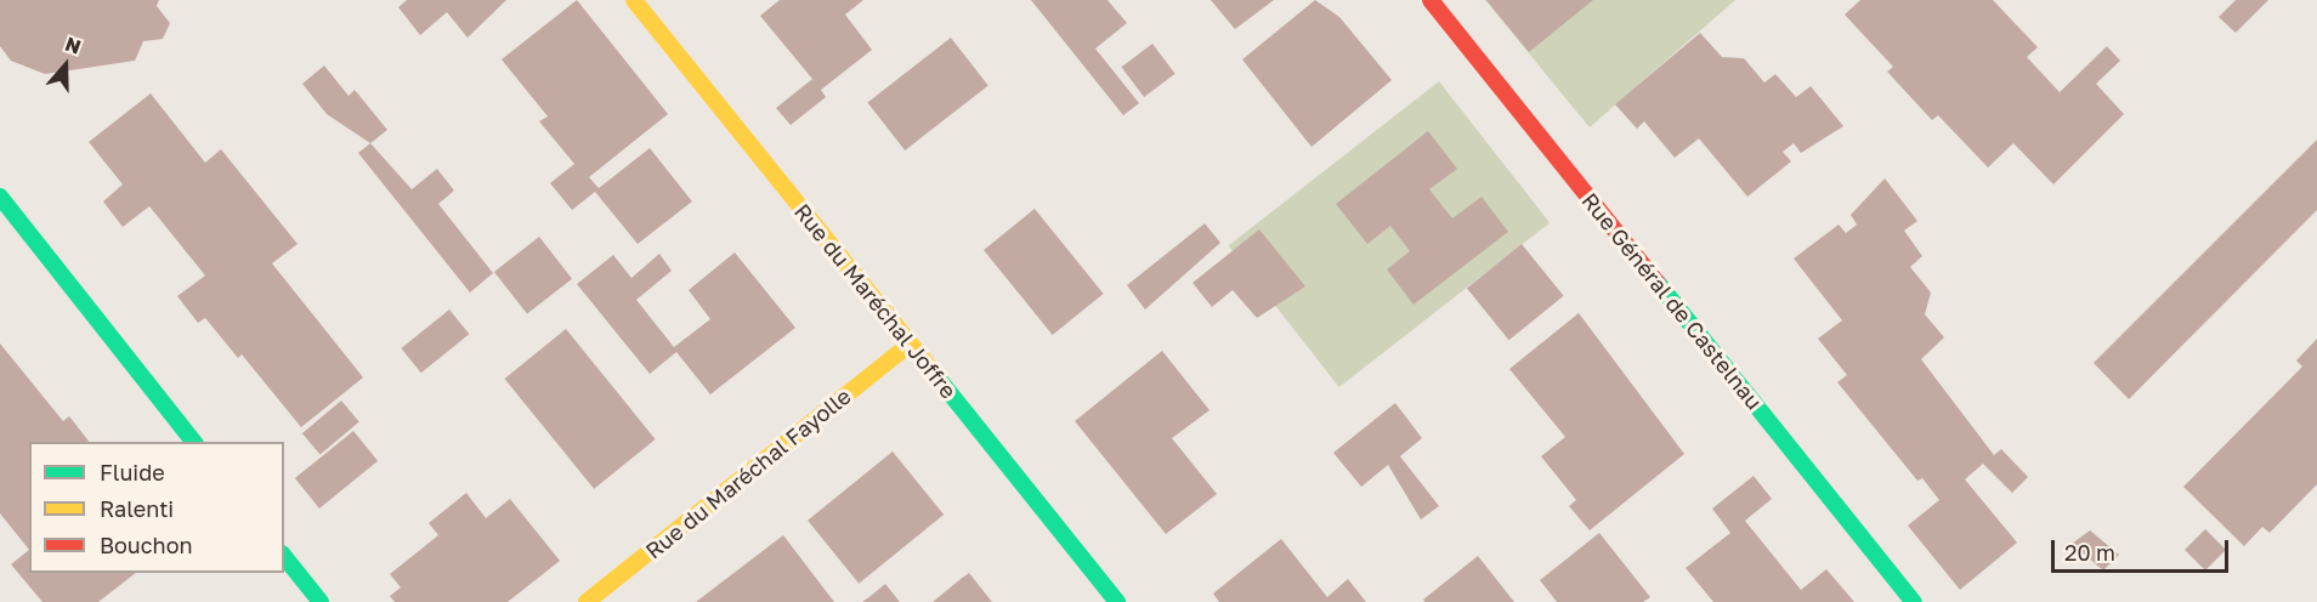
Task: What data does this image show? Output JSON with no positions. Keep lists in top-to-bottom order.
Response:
{
  "streets": {
    "street": ["Rue du Maréchal Joffre", "Rue Général de Castelnau", "Rue du Maréchal Fayolle"]
  },
  "crossings": [
    ["Rue du Maréchal Joffre", "Rue du Maréchal Fayolle"]
  ],
  "legend": ["Fluide", "Ralenti", "Bouchon"],
  "scale_bar": "20 m",
  "north": "top"
}
